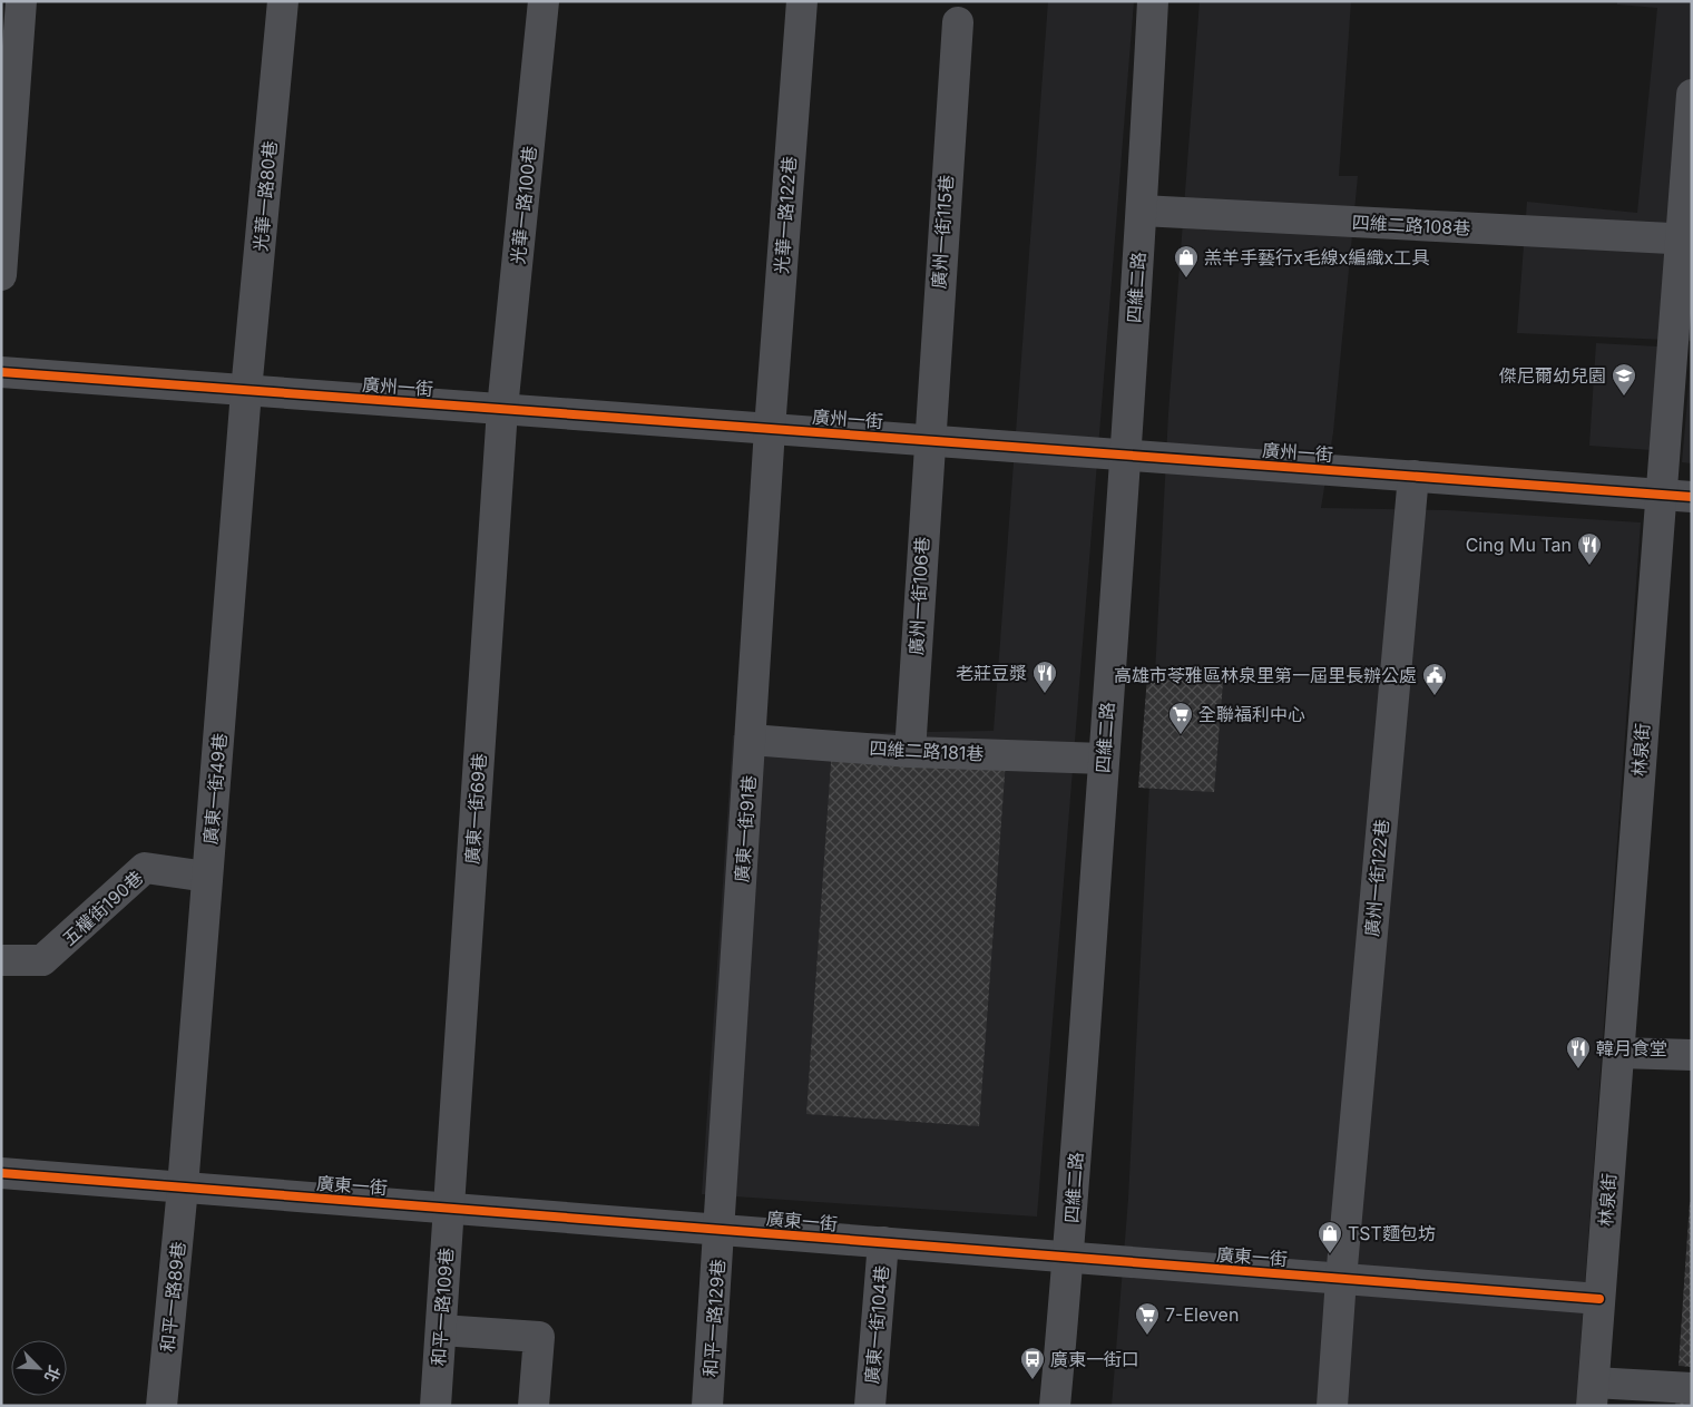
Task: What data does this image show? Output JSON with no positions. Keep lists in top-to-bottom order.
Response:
{
  "streets": {
    "street": [
      "光華一路80巷",
      "光華一路100巷",
      "光華一路122巷",
      "四維二路108巷",
      "廣州一街115巷",
      "四維二路",
      "廣州一街",
      "廣州一街106巷",
      "林泉街",
      "四維二路181巷",
      "廣東一街49巷",
      "廣東一街69巷",
      "廣東一街91巷",
      "廣州一街122巷",
      "五權街190巷",
      "廣東一街",
      "和平一路89巷",
      "和平一路109巷",
      "和平一路129巷",
      "廣東一街104巷"
    ]
  },
  "crossings": [
    ["光華一路80巷", "廣州一街"],
    ["光華一路80巷", "廣東一街49巷"],
    ["光華一路100巷", "廣州一街"],
    ["光華一路100巷", "廣東一街69巷"],
    ["光華一路122巷", "廣州一街"],
    ["光華一路122巷", "廣東一街91巷"],
    ["四維二路108巷", "四維二路"],
    ["四維二路108巷", "林泉街"],
    ["廣州一街115巷", "廣州一街"],
    ["廣州一街115巷", "廣州一街106巷"],
    ["四維二路", "廣州一街"],
    ["四維二路", "四維二路181巷"],
    ["四維二路", "廣東一街"],
    ["廣州一街", "廣州一街106巷"],
    ["廣州一街", "林泉街"],
    ["廣州一街", "廣東一街49巷"],
    ["廣州一街", "廣東一街69巷"],
    ["廣州一街", "廣東一街91巷"],
    ["廣州一街", "廣州一街122巷"],
    ["廣州一街106巷", "四維二路181巷"],
    ["林泉街", "廣東一街"],
    ["四維二路181巷", "廣東一街91巷"],
    ["廣東一街49巷", "五權街190巷"],
    ["廣東一街49巷", "廣東一街"],
    ["廣東一街49巷", "和平一路89巷"],
    ["廣東一街69巷", "廣東一街"],
    ["廣東一街69巷", "和平一路109巷"],
    ["廣東一街91巷", "廣東一街"],
    ["廣東一街91巷", "和平一路129巷"],
    ["廣州一街122巷", "廣東一街"],
    ["廣東一街", "和平一路89巷"],
    ["廣東一街", "和平一路109巷"],
    ["廣東一街", "和平一路129巷"],
    ["廣東一街", "廣東一街104巷"]
  ],
  "places": {
    "shop": ["羔羊手藝行x毛線x編織x工具", "TST麵包坊"],
    "school or university": ["傑尼爾幼兒園"],
    "restaurant": ["Cing Mu Tan", "老莊豆漿", "韓月食堂"],
    "public building": ["高雄市苓雅區林泉里第一屆里長辦公處"],
    "supermarket": ["全聯福利中心", "7-Eleven"],
    "bus stop": ["廣東一街口"]
  },
  "north": "bottom right"
}
